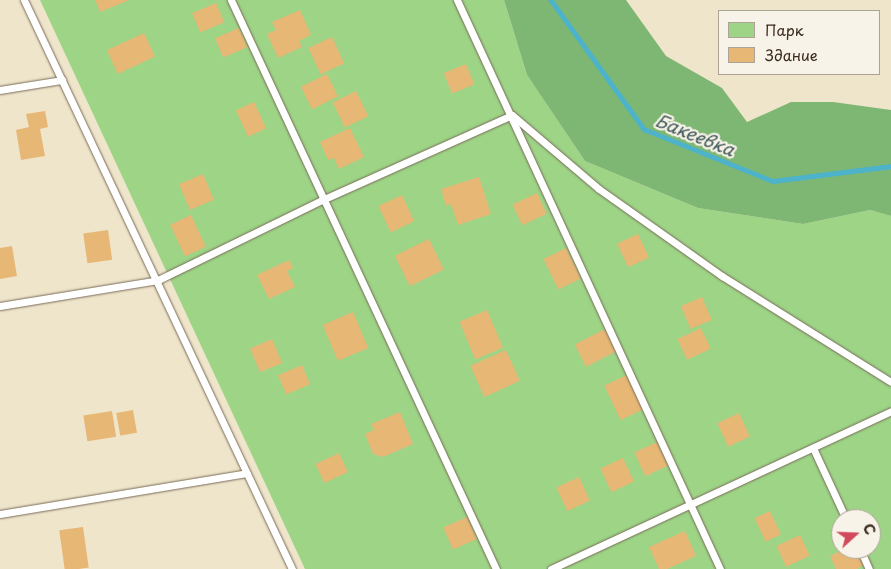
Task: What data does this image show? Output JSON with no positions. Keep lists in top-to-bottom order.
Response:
{
  "water": ["Бакеевка"],
  "legend": ["Парк", "Здание"],
  "north": "right"
}
